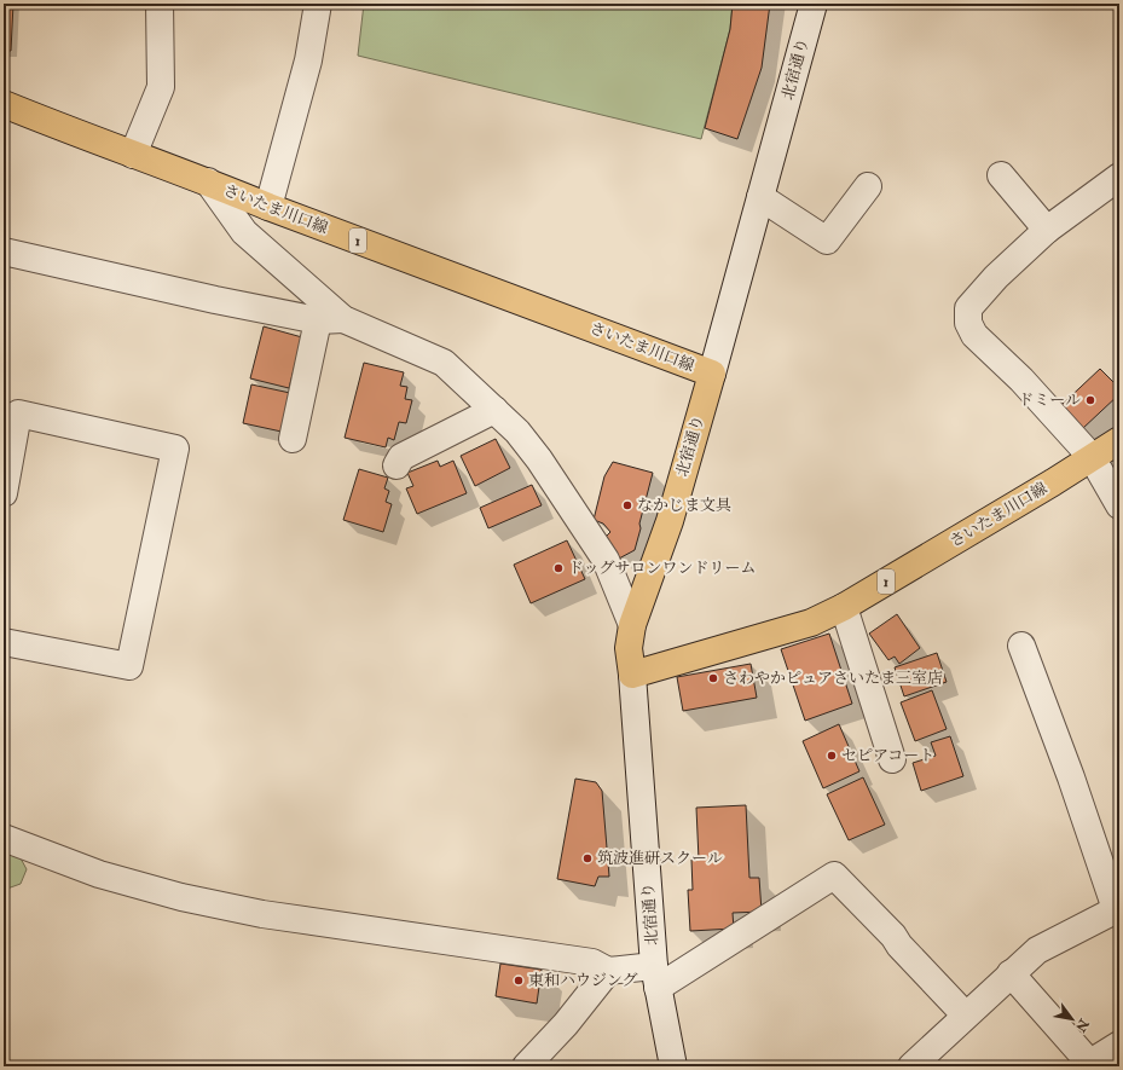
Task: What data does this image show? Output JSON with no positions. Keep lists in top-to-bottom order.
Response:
{
  "streets": {
    "main road": ["北宿通り", "さいたま川口線", "1"]
  },
  "crossings": [
    ["北宿通り", "さいたま川口線"]
  ],
  "places": [
    "ドミール",
    "なかじま文具",
    "ドッグサロンワンドリーム",
    "さわやかピュアさいたま三室店",
    "セピアコート",
    "筑波進研スクール",
    "東和ハウジング"
  ],
  "north": "bottom right"
}
